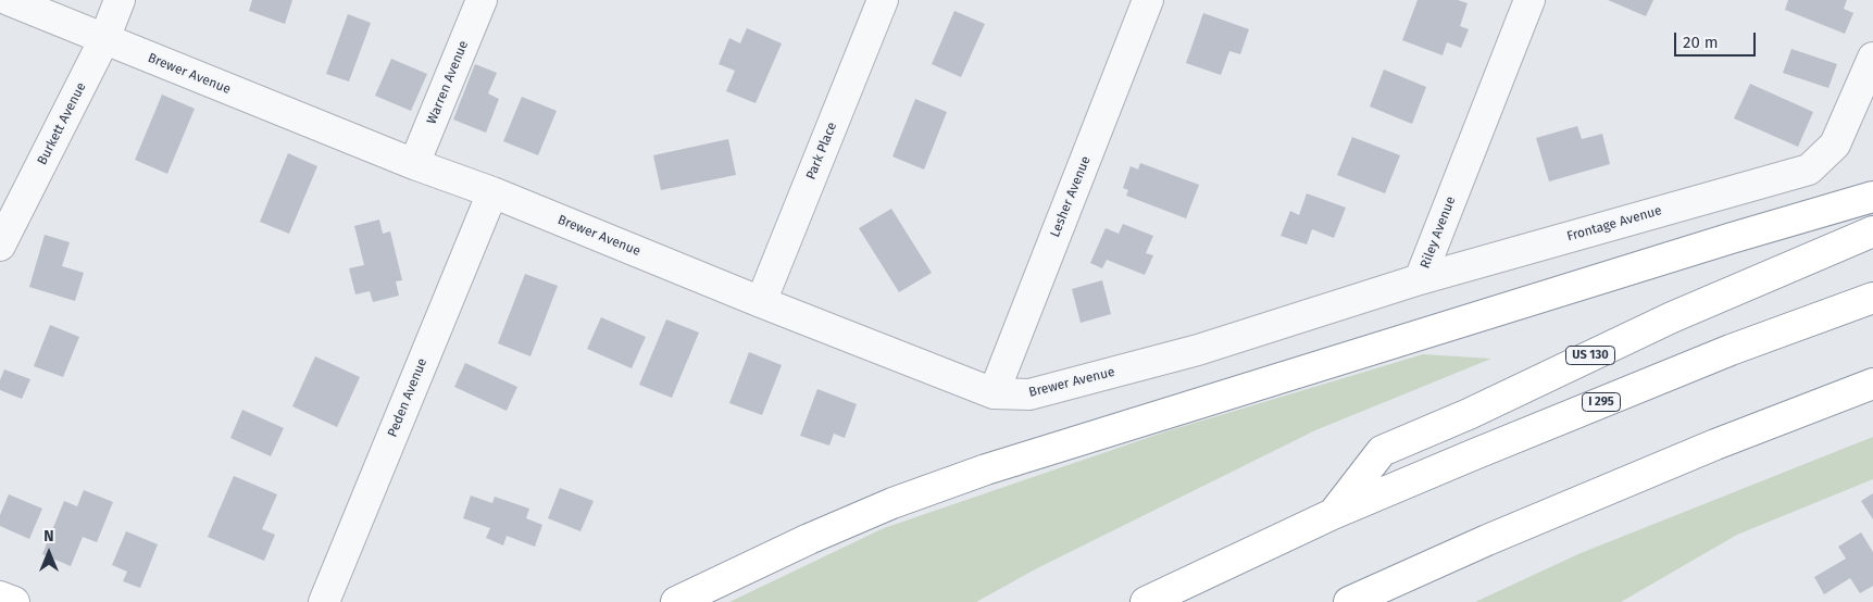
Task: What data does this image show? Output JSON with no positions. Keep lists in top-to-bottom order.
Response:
{
  "streets": {
    "main road": ["US 130", "I 295"],
    "street": [
      "Brewer Avenue",
      "Warren Avenue",
      "Burkett Avenue",
      "Park Place",
      "Lesher Avenue",
      "Frontage Avenue",
      "Riley Avenue",
      "Peden Avenue"
    ]
  },
  "crossings": [
    ["Brewer Avenue", "Warren Avenue"],
    ["Brewer Avenue", "Burkett Avenue"],
    ["Brewer Avenue", "Park Place"],
    ["Brewer Avenue", "Lesher Avenue"],
    ["Brewer Avenue", "Riley Avenue"],
    ["Brewer Avenue", "Peden Avenue"],
    ["Frontage Avenue", "Riley Avenue"],
    ["US 130", "I 295"]
  ],
  "scale_bar": "20 m",
  "north": "top"
}
